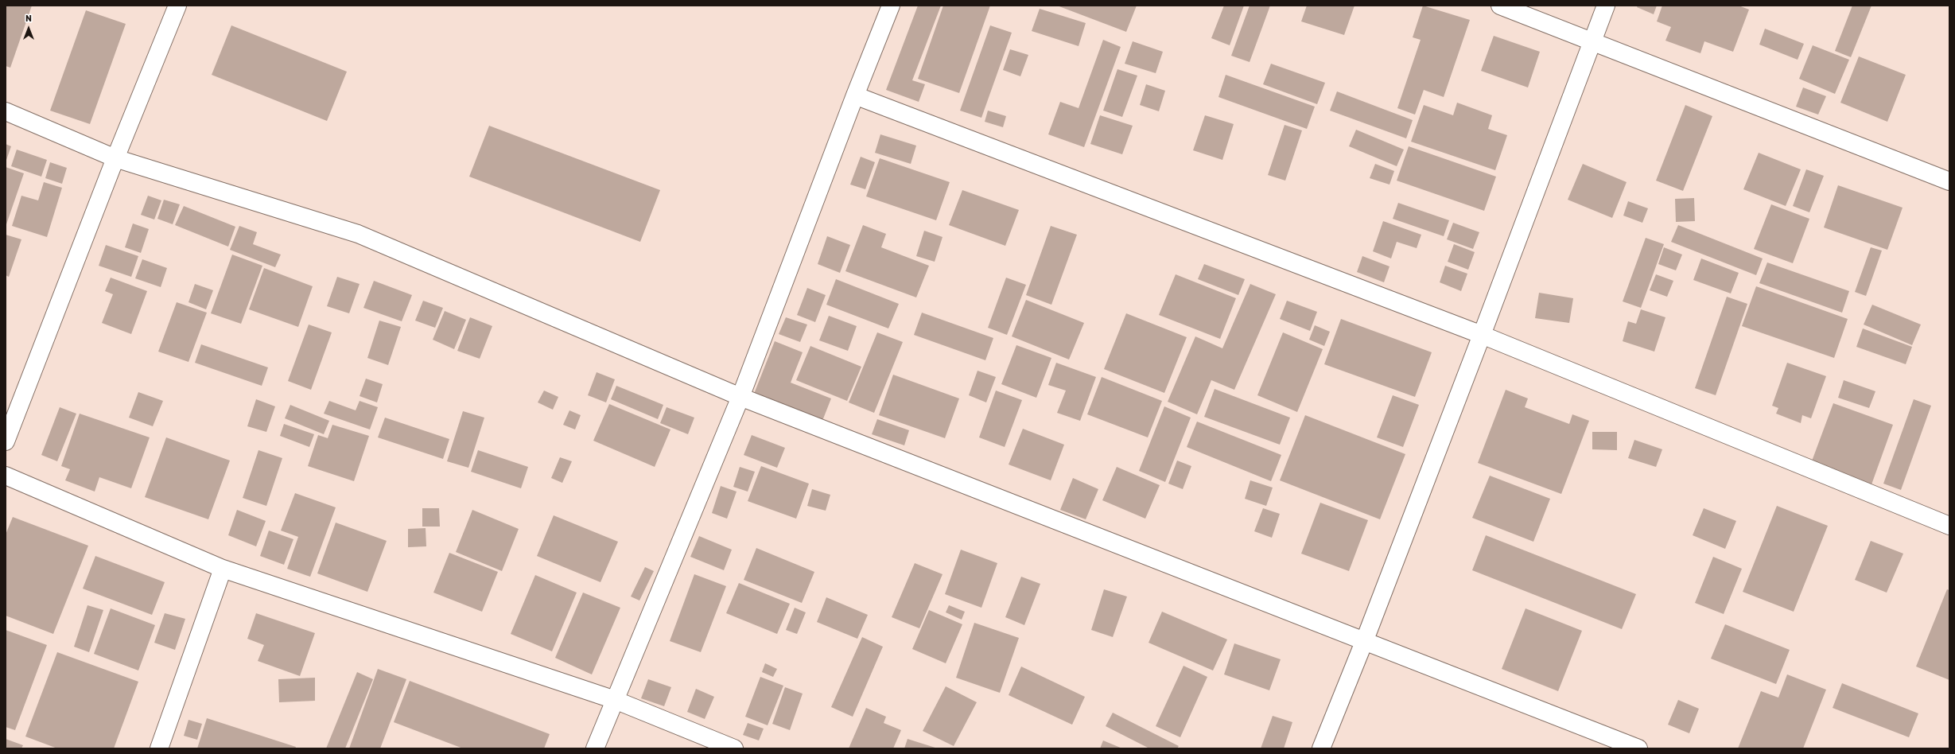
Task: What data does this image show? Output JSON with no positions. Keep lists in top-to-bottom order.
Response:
{
  "north": "top"
}
